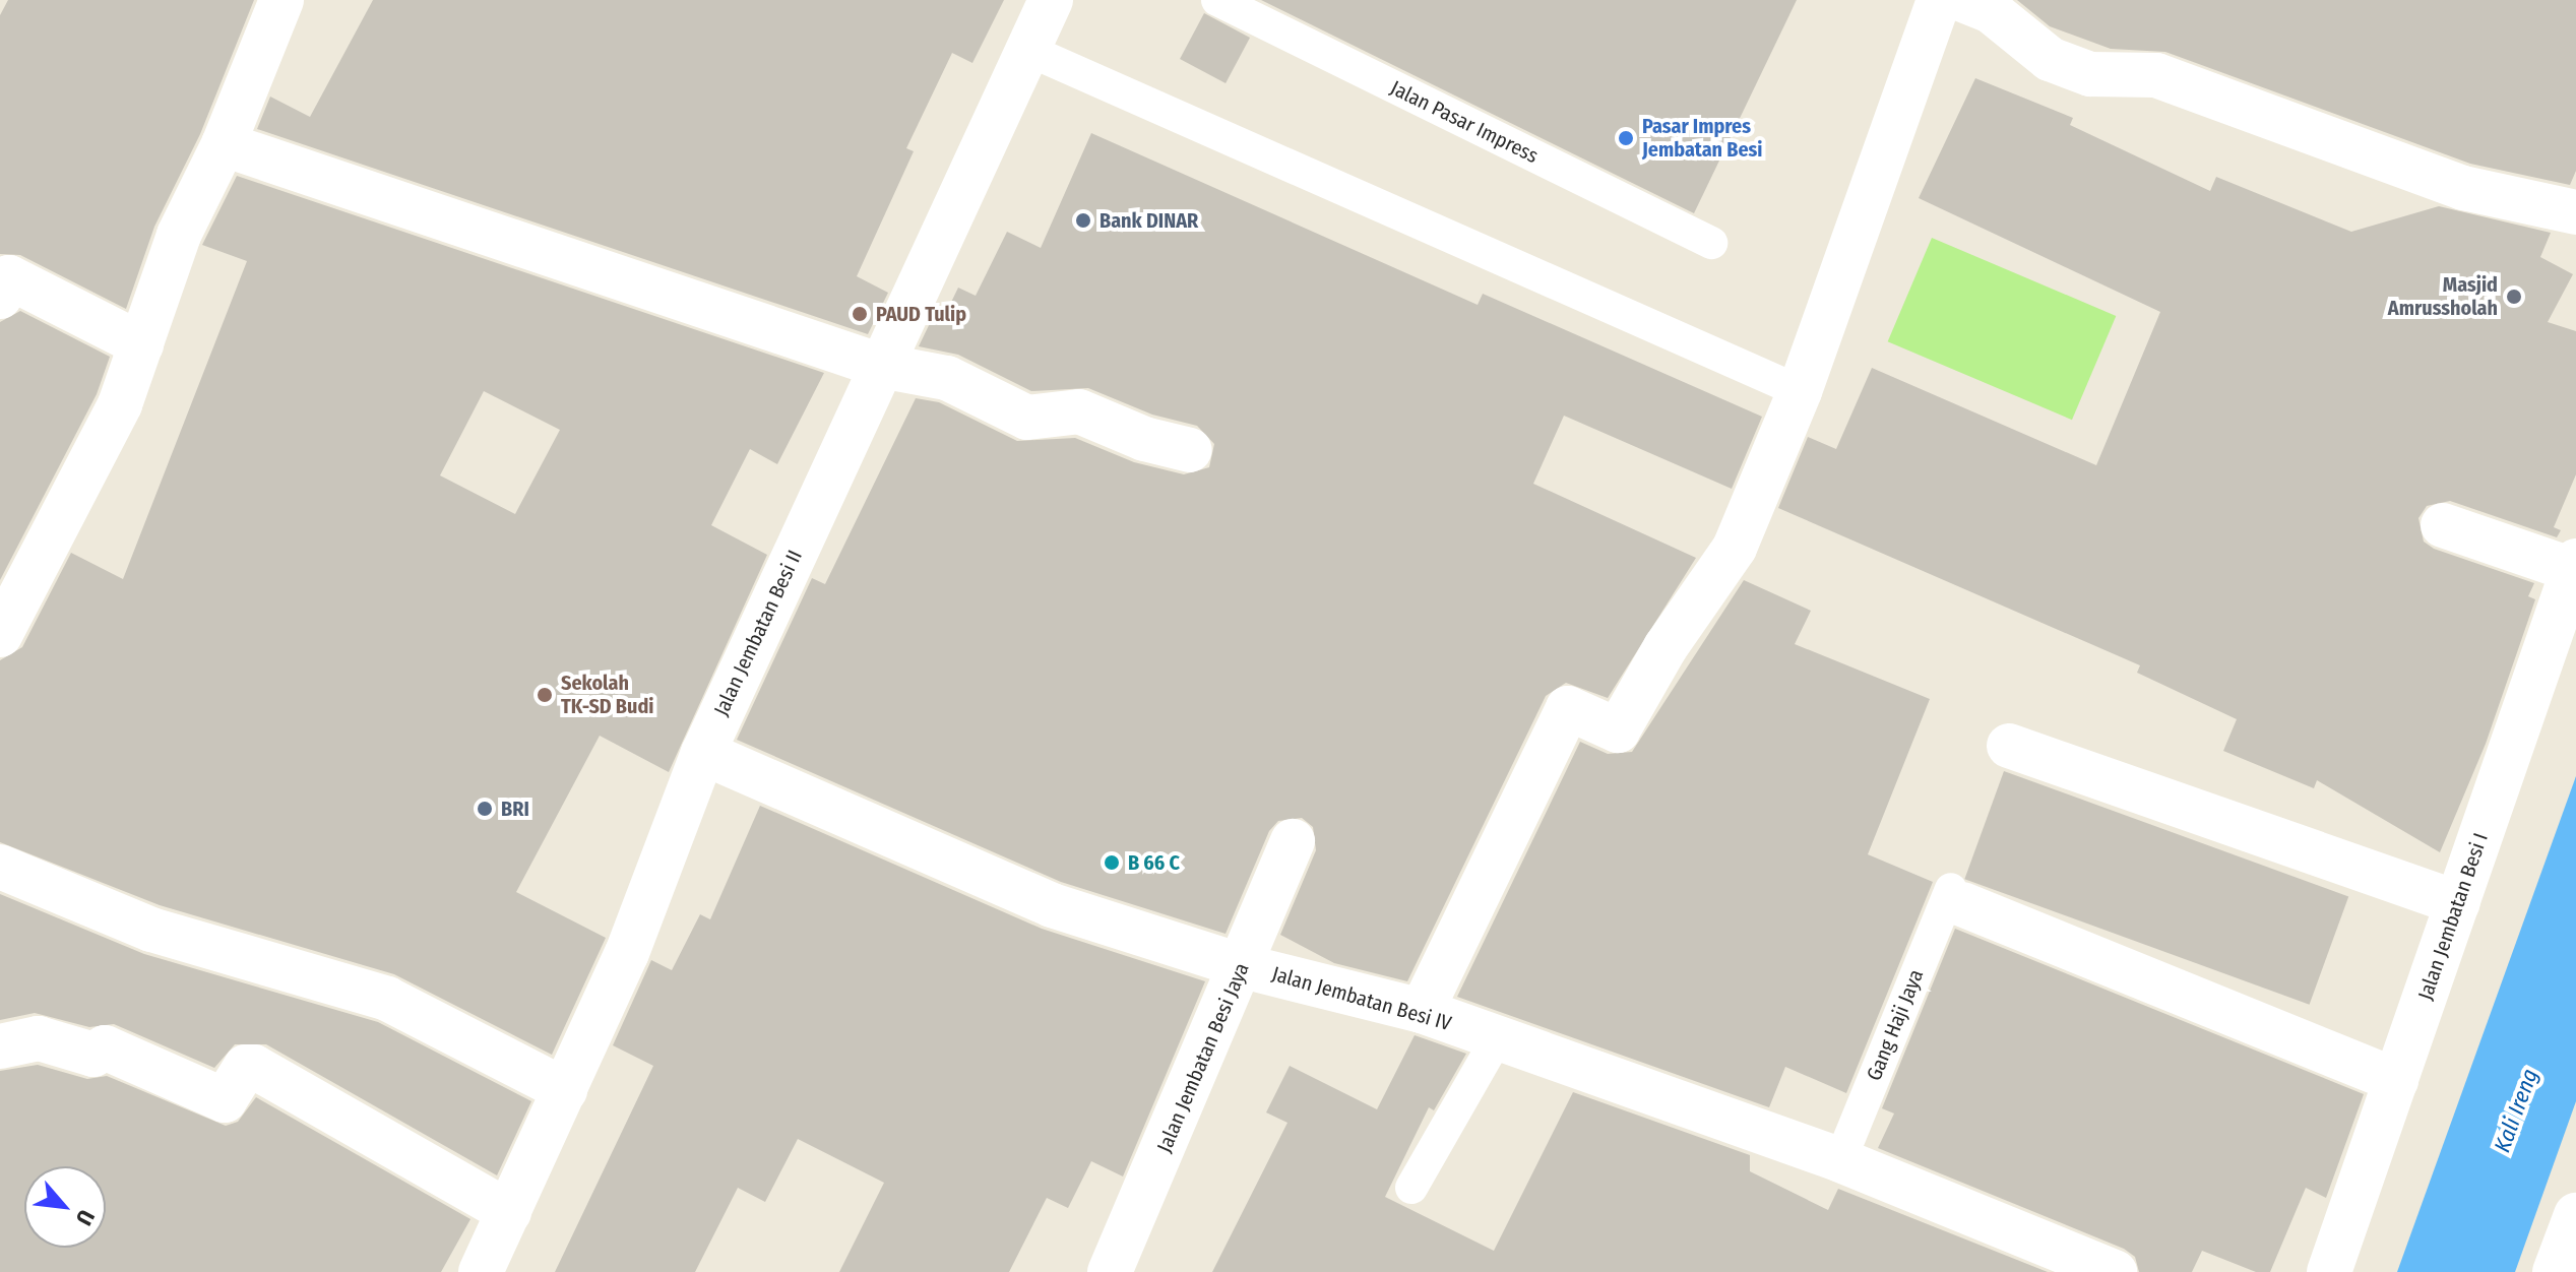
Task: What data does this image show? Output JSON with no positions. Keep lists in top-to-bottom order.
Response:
{
  "streets": {
    "street": [
      "Jalan Jembatan Besi II",
      "Jalan Jembatan Besi I",
      "Jalan Jembatan Besi IV",
      "Jalan Jembatan Besi Jaya"
    ],
    "lane": ["Jalan Pasar Impress", "Gang Haji Jaya"]
  },
  "crossings": [
    ["Jalan Jembatan Besi II", "Jalan Jembatan Besi IV"],
    ["Jalan Jembatan Besi IV", "Gang Haji Jaya"],
    ["Jalan Jembatan Besi IV", "Jalan Jembatan Besi Jaya"]
  ],
  "water": ["Kali Ireng"],
  "places": [
    "Pasar Impres Jembatan Besi",
    "Bank DINAR",
    "Masjid Amrussholah",
    "PAUD Tulip",
    "Sekolah TK-SD Budi",
    "BRI",
    "B 66 C"
  ],
  "north": "bottom right"
}
